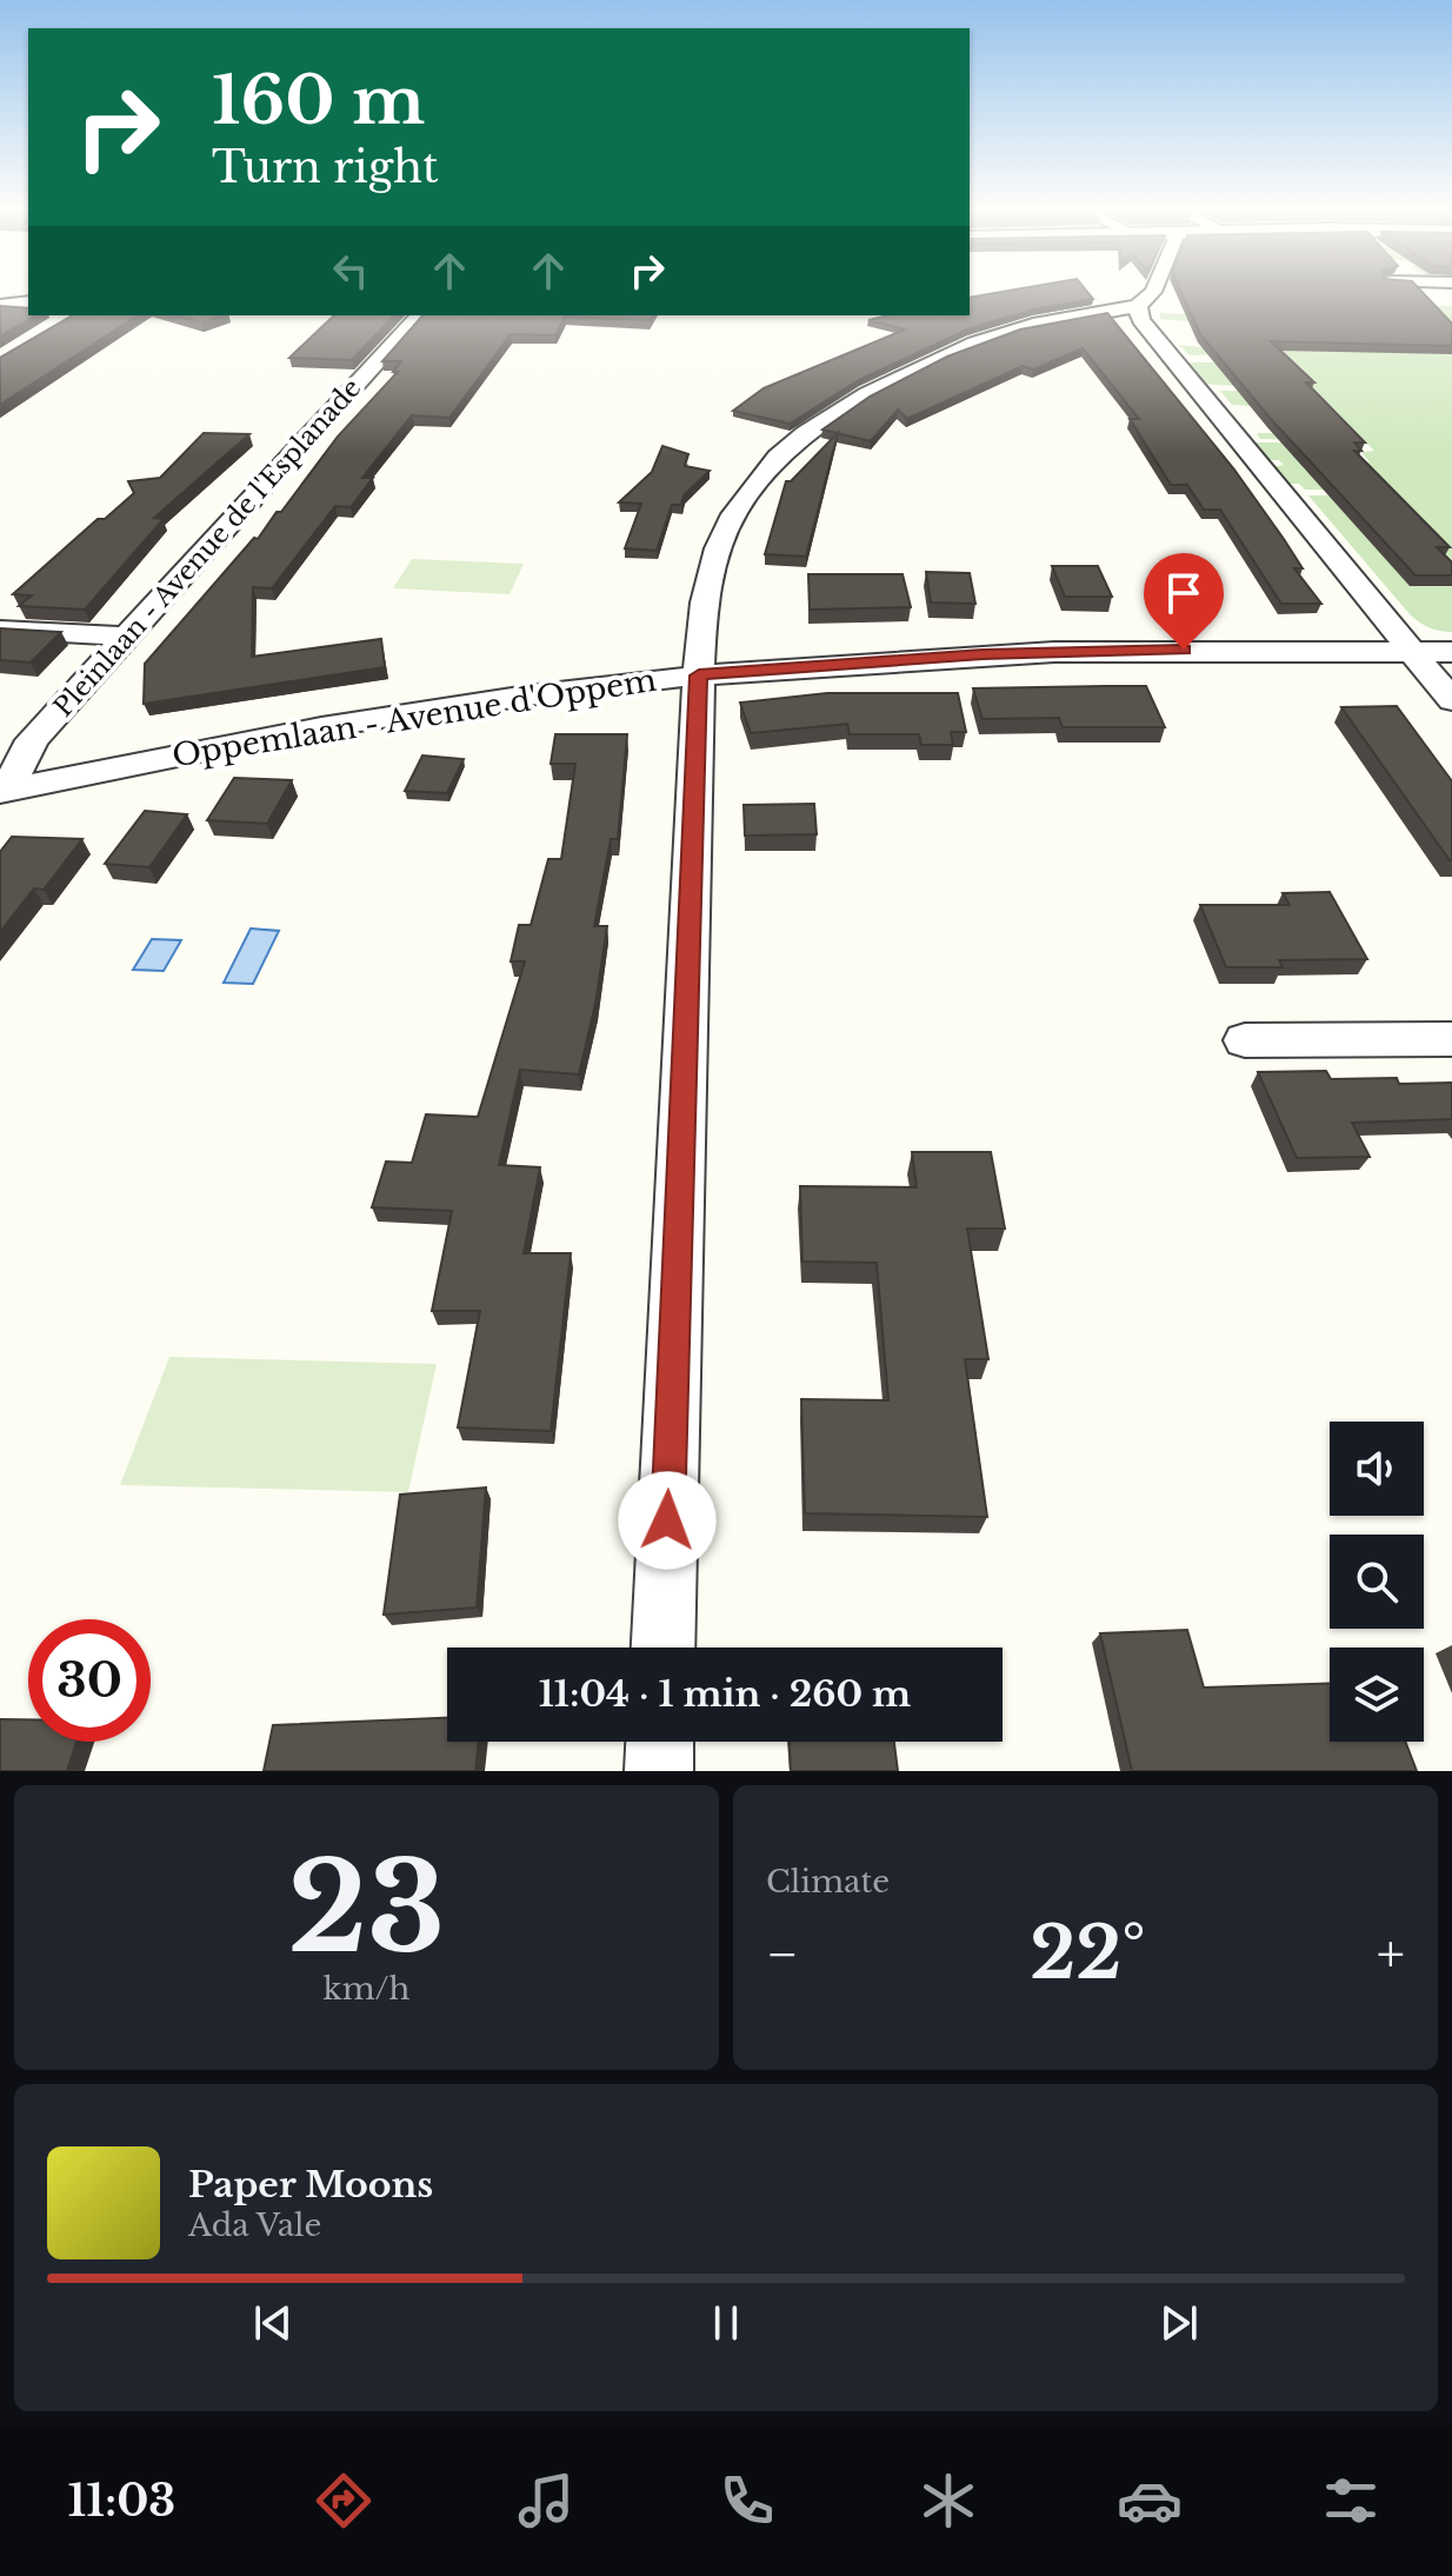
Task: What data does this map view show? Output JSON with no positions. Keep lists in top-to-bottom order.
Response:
{
  "streets": {
    "street": ["Pleinlaan - Avenue de l'Esplanade", "Oppemlaan - Avenue d'Oppem"]
  },
  "crossings": [
    ["Pleinlaan - Avenue de l'Esplanade", "Oppemlaan - Avenue d'Oppem"]
  ],
  "page": {
    "turn": ["160 m", "Turn right"],
    "limit": "30",
    "trip": "11:04 · 1 min · 260 m",
    "tile": [
      ["23", "km/h"],
      "Climate"
    ],
    "heat": ["−", "22°", "+"],
    "song": ["Paper Moons", "Ada Vale"],
    "tabs": "11:03"
  }
}
